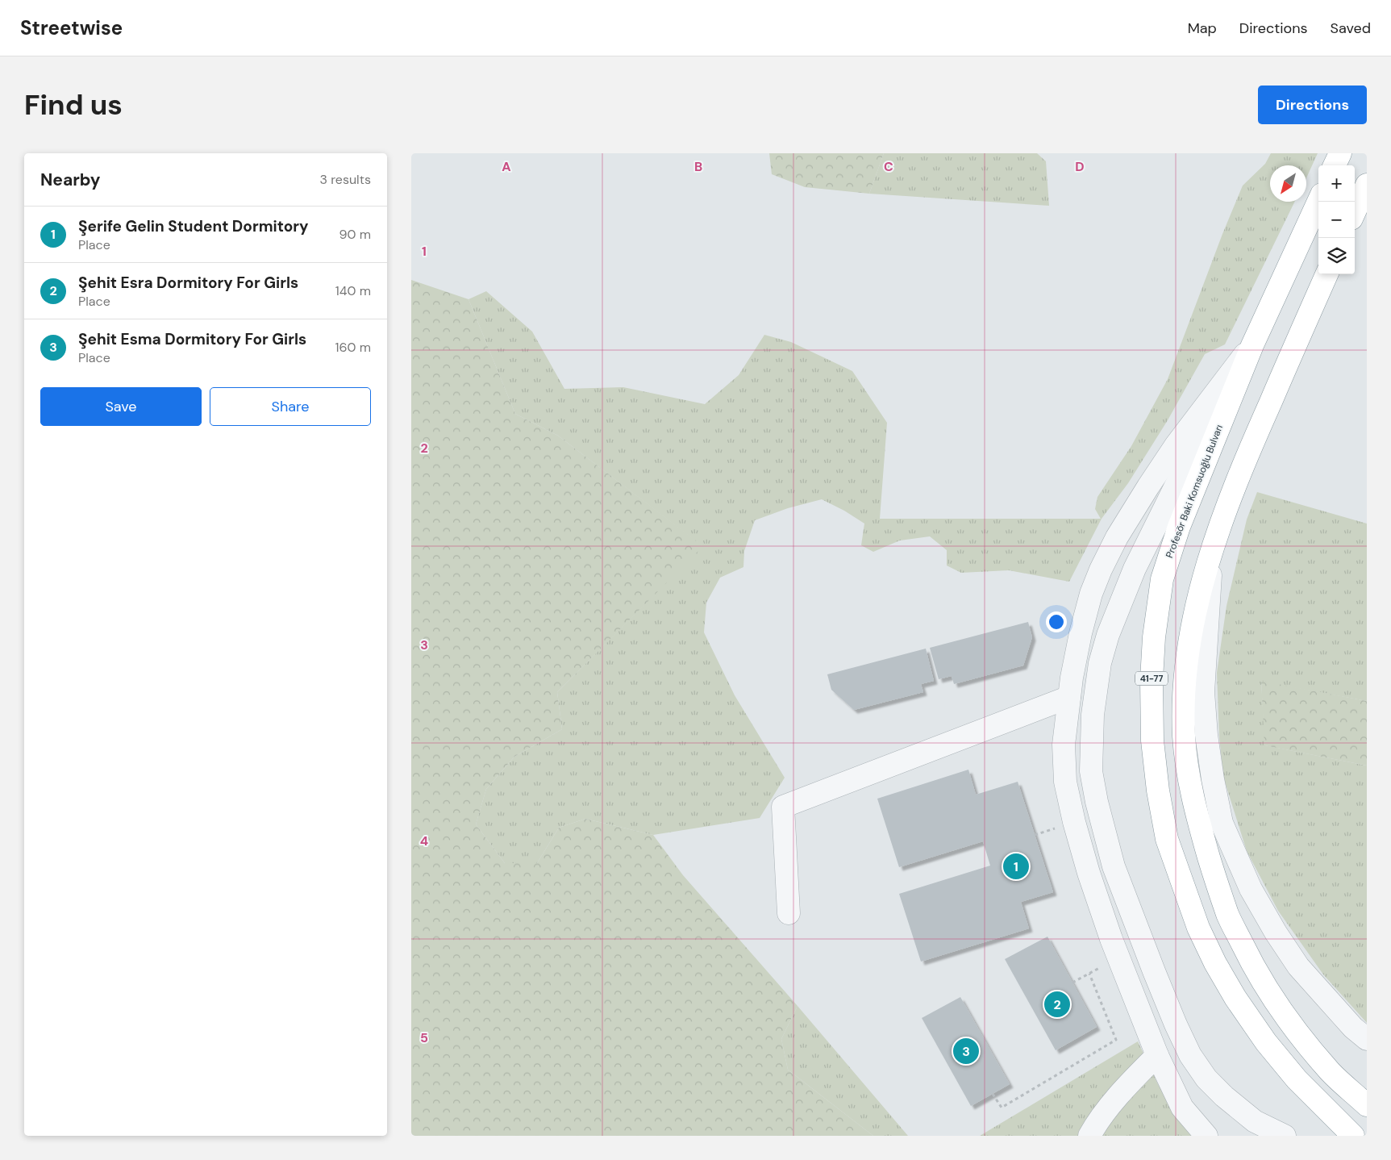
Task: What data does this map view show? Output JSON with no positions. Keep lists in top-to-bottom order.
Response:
{
  "streets": {
    "highway": ["Profesör Baki Komsuoğlu Bulvarı", "41-77"]
  },
  "north": "bottom left",
  "page": {
    "header": "Streetwise",
    "nav": ["Map", "Directions", "Saved"],
    "buttons": [
      "Directions",
      ["Save", "Share"]
    ],
    "title": "Find us",
    "heading": ["Nearby", "3 results"],
    "map_buttons": ["+", "−"],
    "list": [
      {
        "mark": "1",
        "name": "Şerife Gelin Student Dormitory",
        "note": "Place",
        "value": "90 m"
      },
      {
        "mark": "2",
        "name": "Şehit Esra Dormitory For Girls",
        "note": "Place",
        "value": "140 m"
      },
      {
        "mark": "3",
        "name": "Şehit Esma Dormitory For Girls",
        "note": "Place",
        "value": "160 m"
      }
    ],
    "pins": ["1", "2", "3"]
  },
  "grid": {
    "columns": [
      "A",
      "B",
      "C",
      "D"
    ],
    "rows": [
      "1",
      "2",
      "3",
      "4",
      "5"
    ]
  }
}
